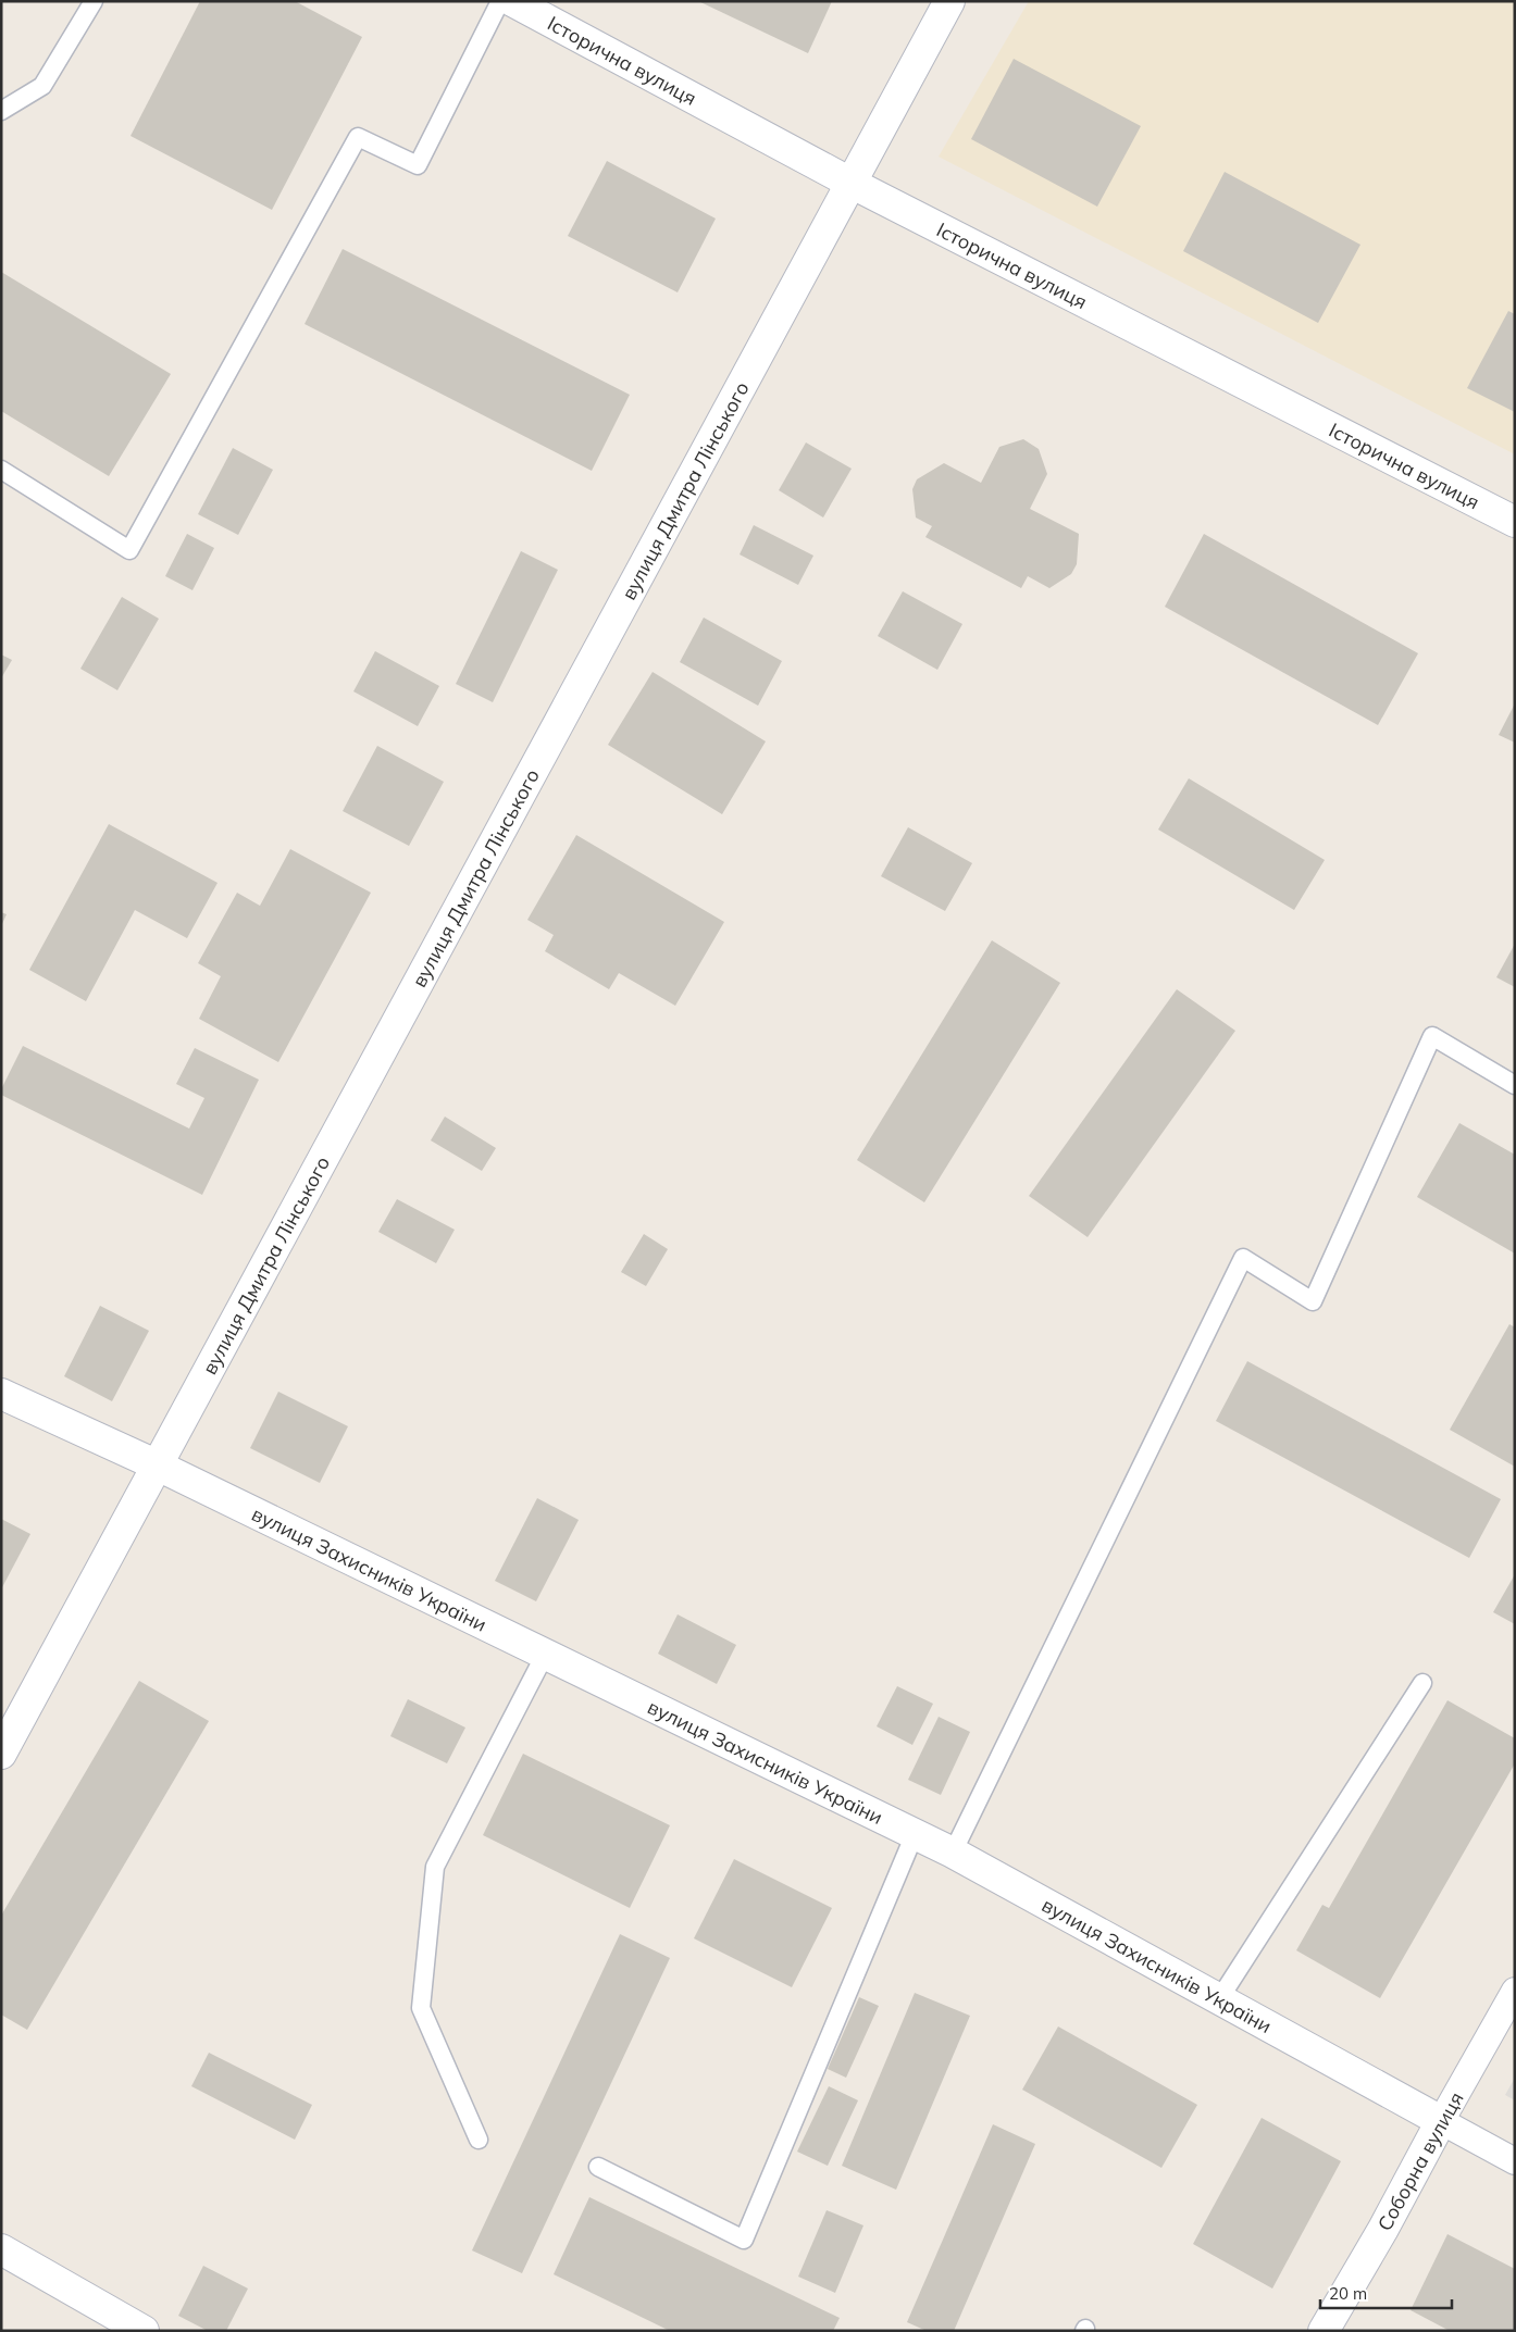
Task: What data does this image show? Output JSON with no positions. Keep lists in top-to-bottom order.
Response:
{
  "streets": {
    "street": [
      "Історична вулиця",
      "вулиця Дмитра Лінського",
      "вулиця Захисників України",
      "Соборна вулиця"
    ]
  },
  "crossings": [
    ["Історична вулиця", "вулиця Дмитра Лінського"],
    ["вулиця Дмитра Лінського", "вулиця Захисників України"],
    ["вулиця Захисників України", "Соборна вулиця"]
  ],
  "scale_bar": "20 m"
}
